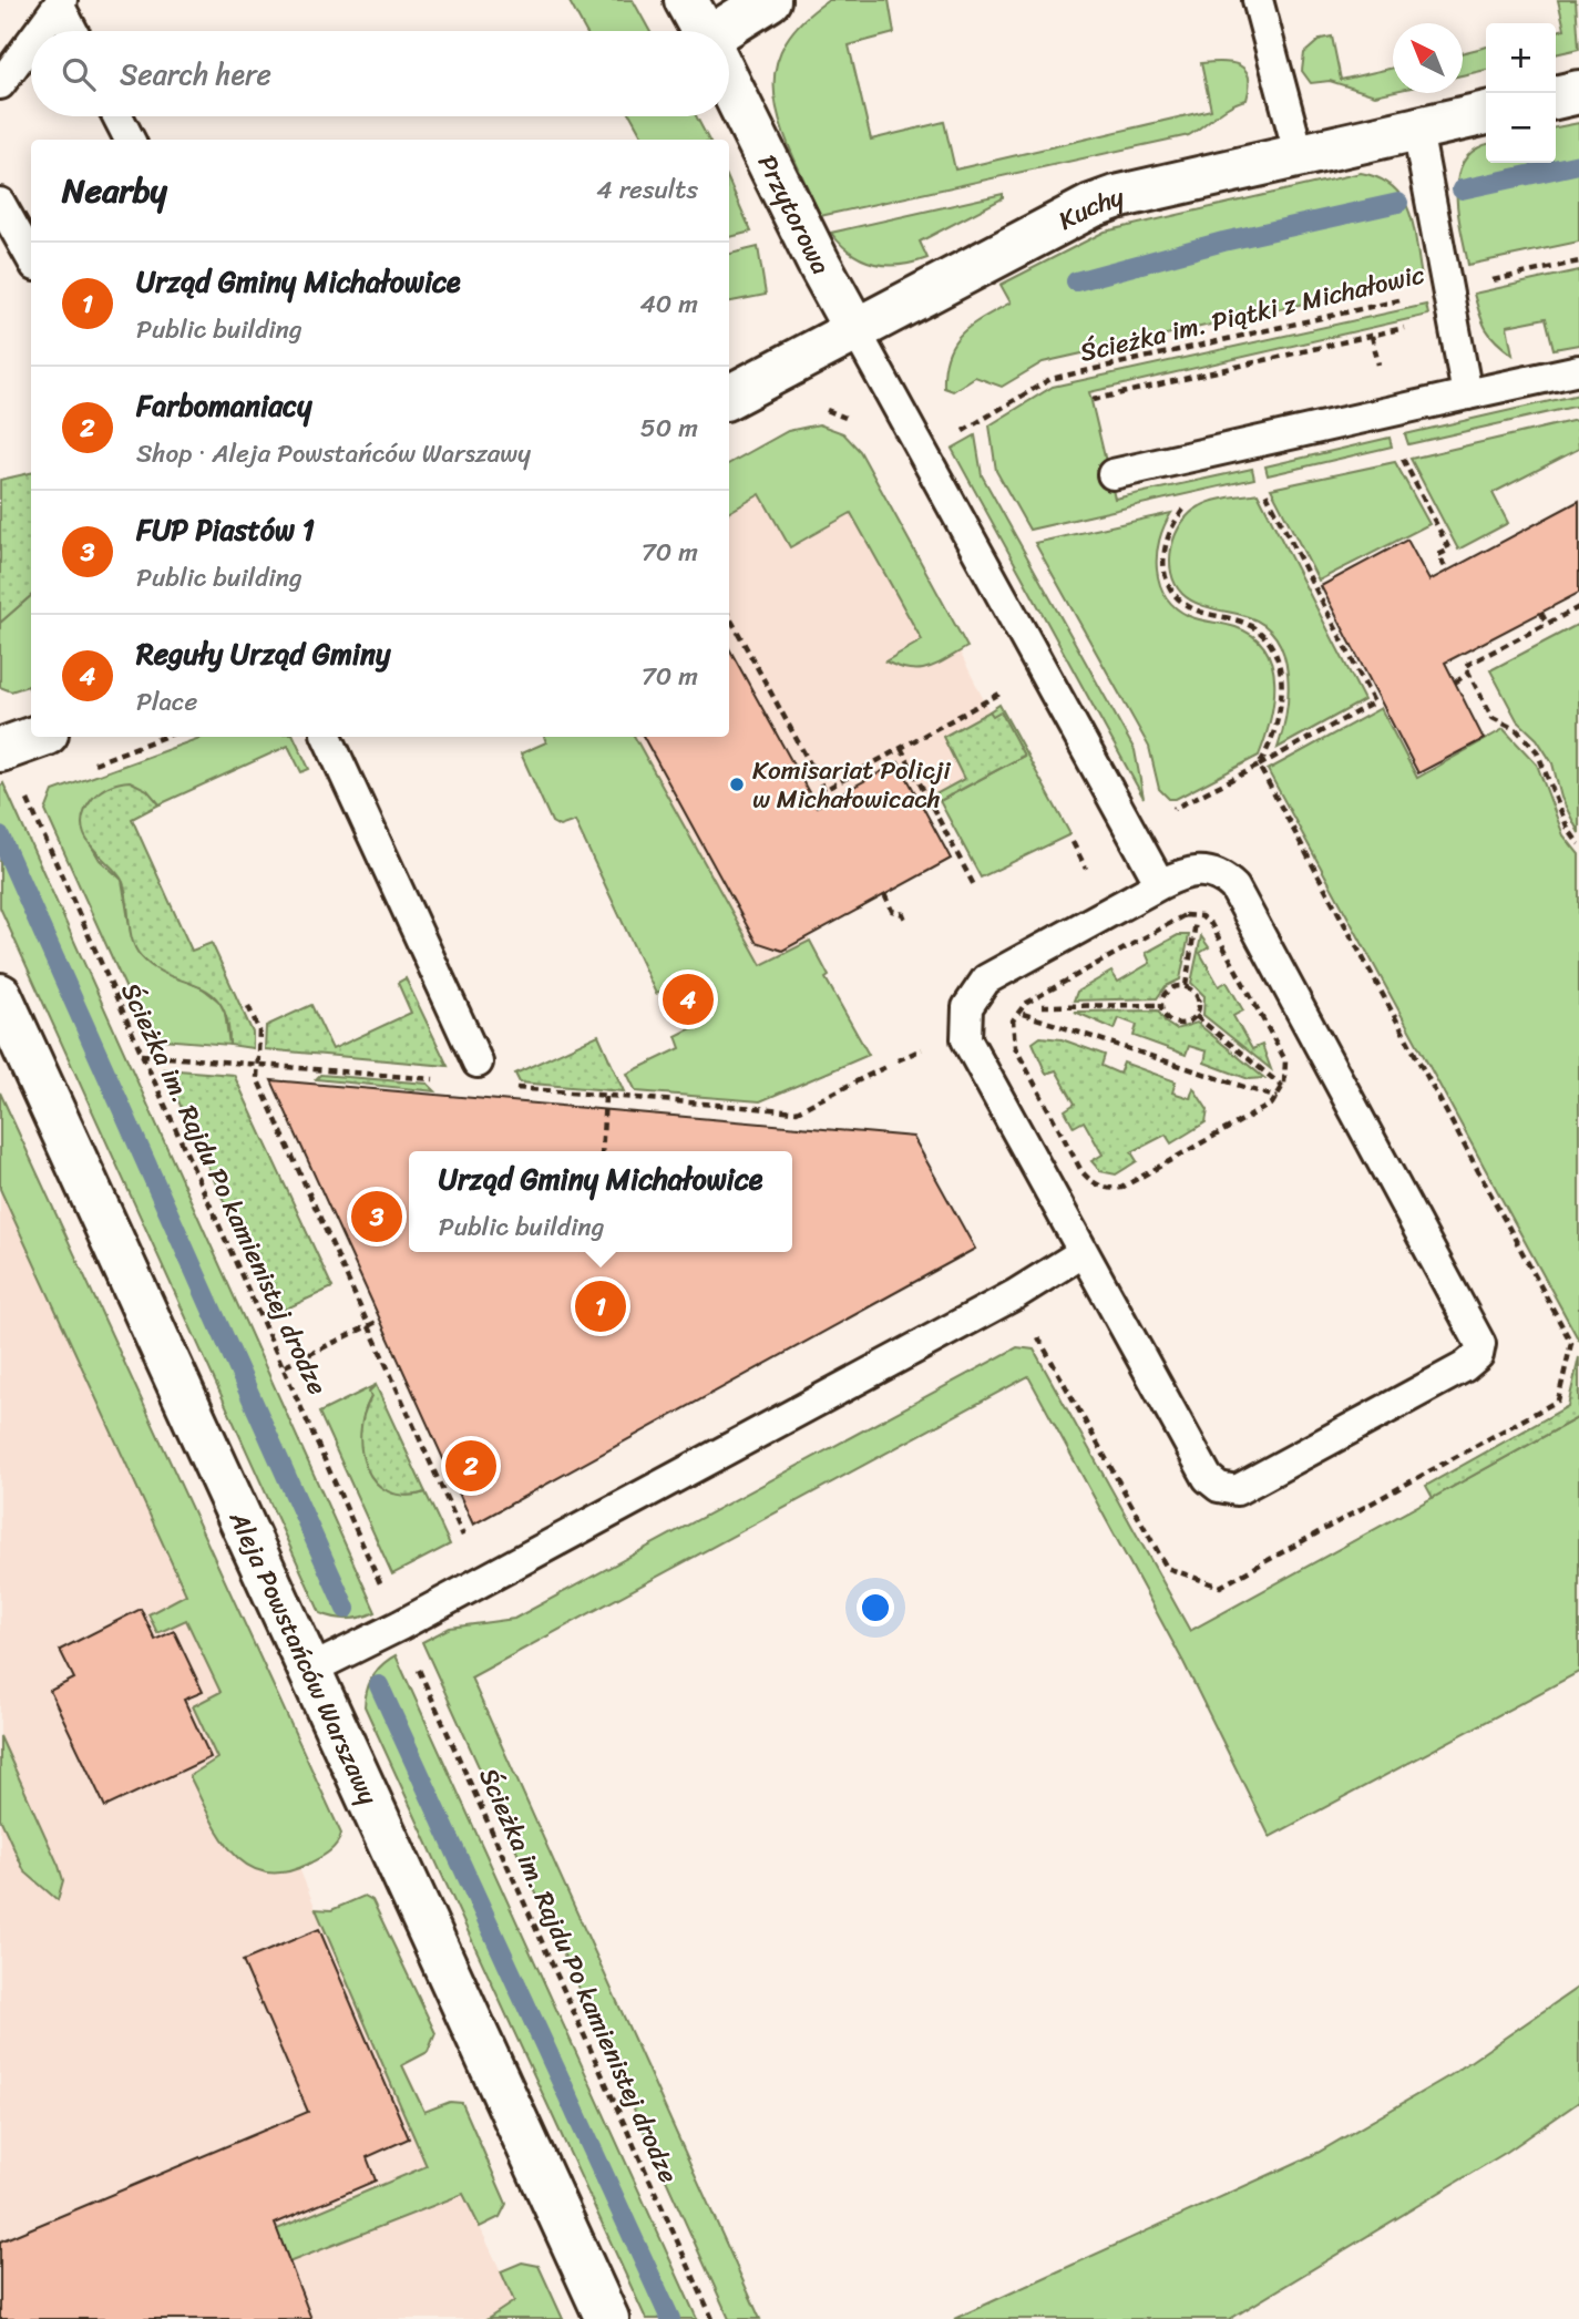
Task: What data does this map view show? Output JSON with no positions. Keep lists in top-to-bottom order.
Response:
{
  "streets": {
    "street": ["Kuchy", "Przytorowa", "Aleja Powstańców Warszawy"],
    "path": ["Ścieżka im. Piątki z Michałowic", "Ścieżka im. Rajdu Po kamienistej drodze"]
  },
  "crossings": [
    ["Kuchy", "Przytorowa"]
  ],
  "places": ["Komisariat Policji w Michałowicach"],
  "north": "top left",
  "page": {
    "map_buttons": ["+", "−"],
    "search": "Search here",
    "heading": ["Nearby", "4 results"],
    "list": [
      {
        "mark": "1",
        "name": "Urząd Gminy Michałowice",
        "note": "Public building",
        "value": "40 m"
      },
      {
        "mark": "2",
        "name": "Farbomaniacy",
        "note": "Shop · Aleja Powstańców Warszawy",
        "value": "50 m"
      },
      {
        "mark": "3",
        "name": "FUP Piastów 1",
        "note": "Public building",
        "value": "70 m"
      },
      {
        "mark": "4",
        "name": "Reguły Urząd Gminy",
        "note": "Place",
        "value": "70 m"
      }
    ],
    "pins": [
      "4",
      "3",
      "1",
      "2"
    ],
    "popup": ["Urząd Gminy Michałowice", "Public building"]
  }
}
